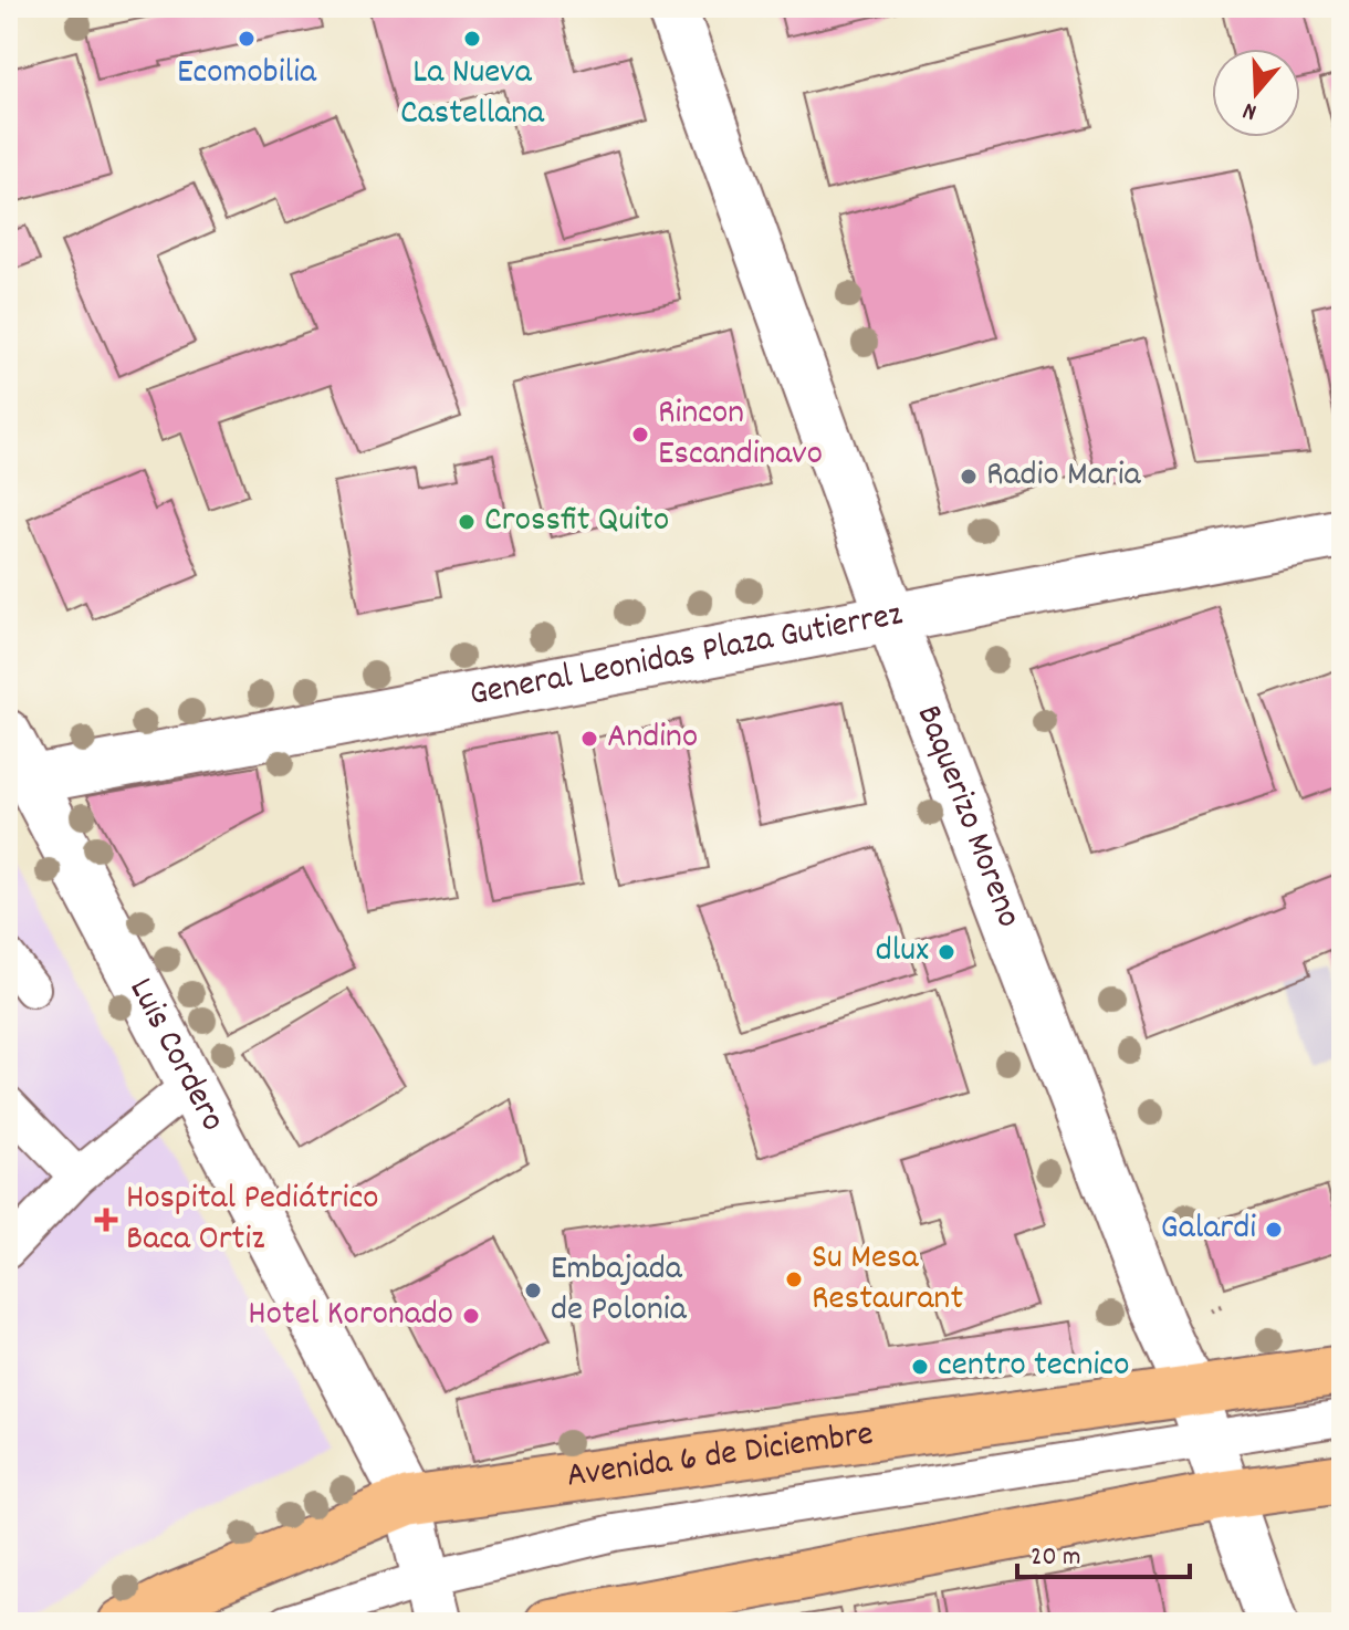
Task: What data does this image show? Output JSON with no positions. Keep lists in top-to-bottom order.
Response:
{
  "streets": {
    "main road": ["Avenida 6 de Diciembre"],
    "street": ["General Leonidas Plaza Gutierrez", "Baquerizo Moreno", "Luis Cordero"]
  },
  "crossings": [
    ["General Leonidas Plaza Gutierrez", "Baquerizo Moreno"],
    ["General Leonidas Plaza Gutierrez", "Luis Cordero"],
    ["Baquerizo Moreno", "Avenida 6 de Diciembre"],
    ["Luis Cordero", "Avenida 6 de Diciembre"]
  ],
  "places": {
    "other": [
      "Ecomobilia",
      "La Nueva Castellana",
      "Rincon Escandinavo",
      "Radio Maria",
      "Crossfit Quito",
      "Andino",
      "dlux",
      "Galardi",
      "Su Mesa Restaurant",
      "Embajada de Polonia",
      "Hotel Koronado",
      "centro tecnico"
    ],
    "health": ["Hospital Pediátrico Baca Ortiz"]
  },
  "scale_bar": "20 m",
  "north": "bottom"
}
